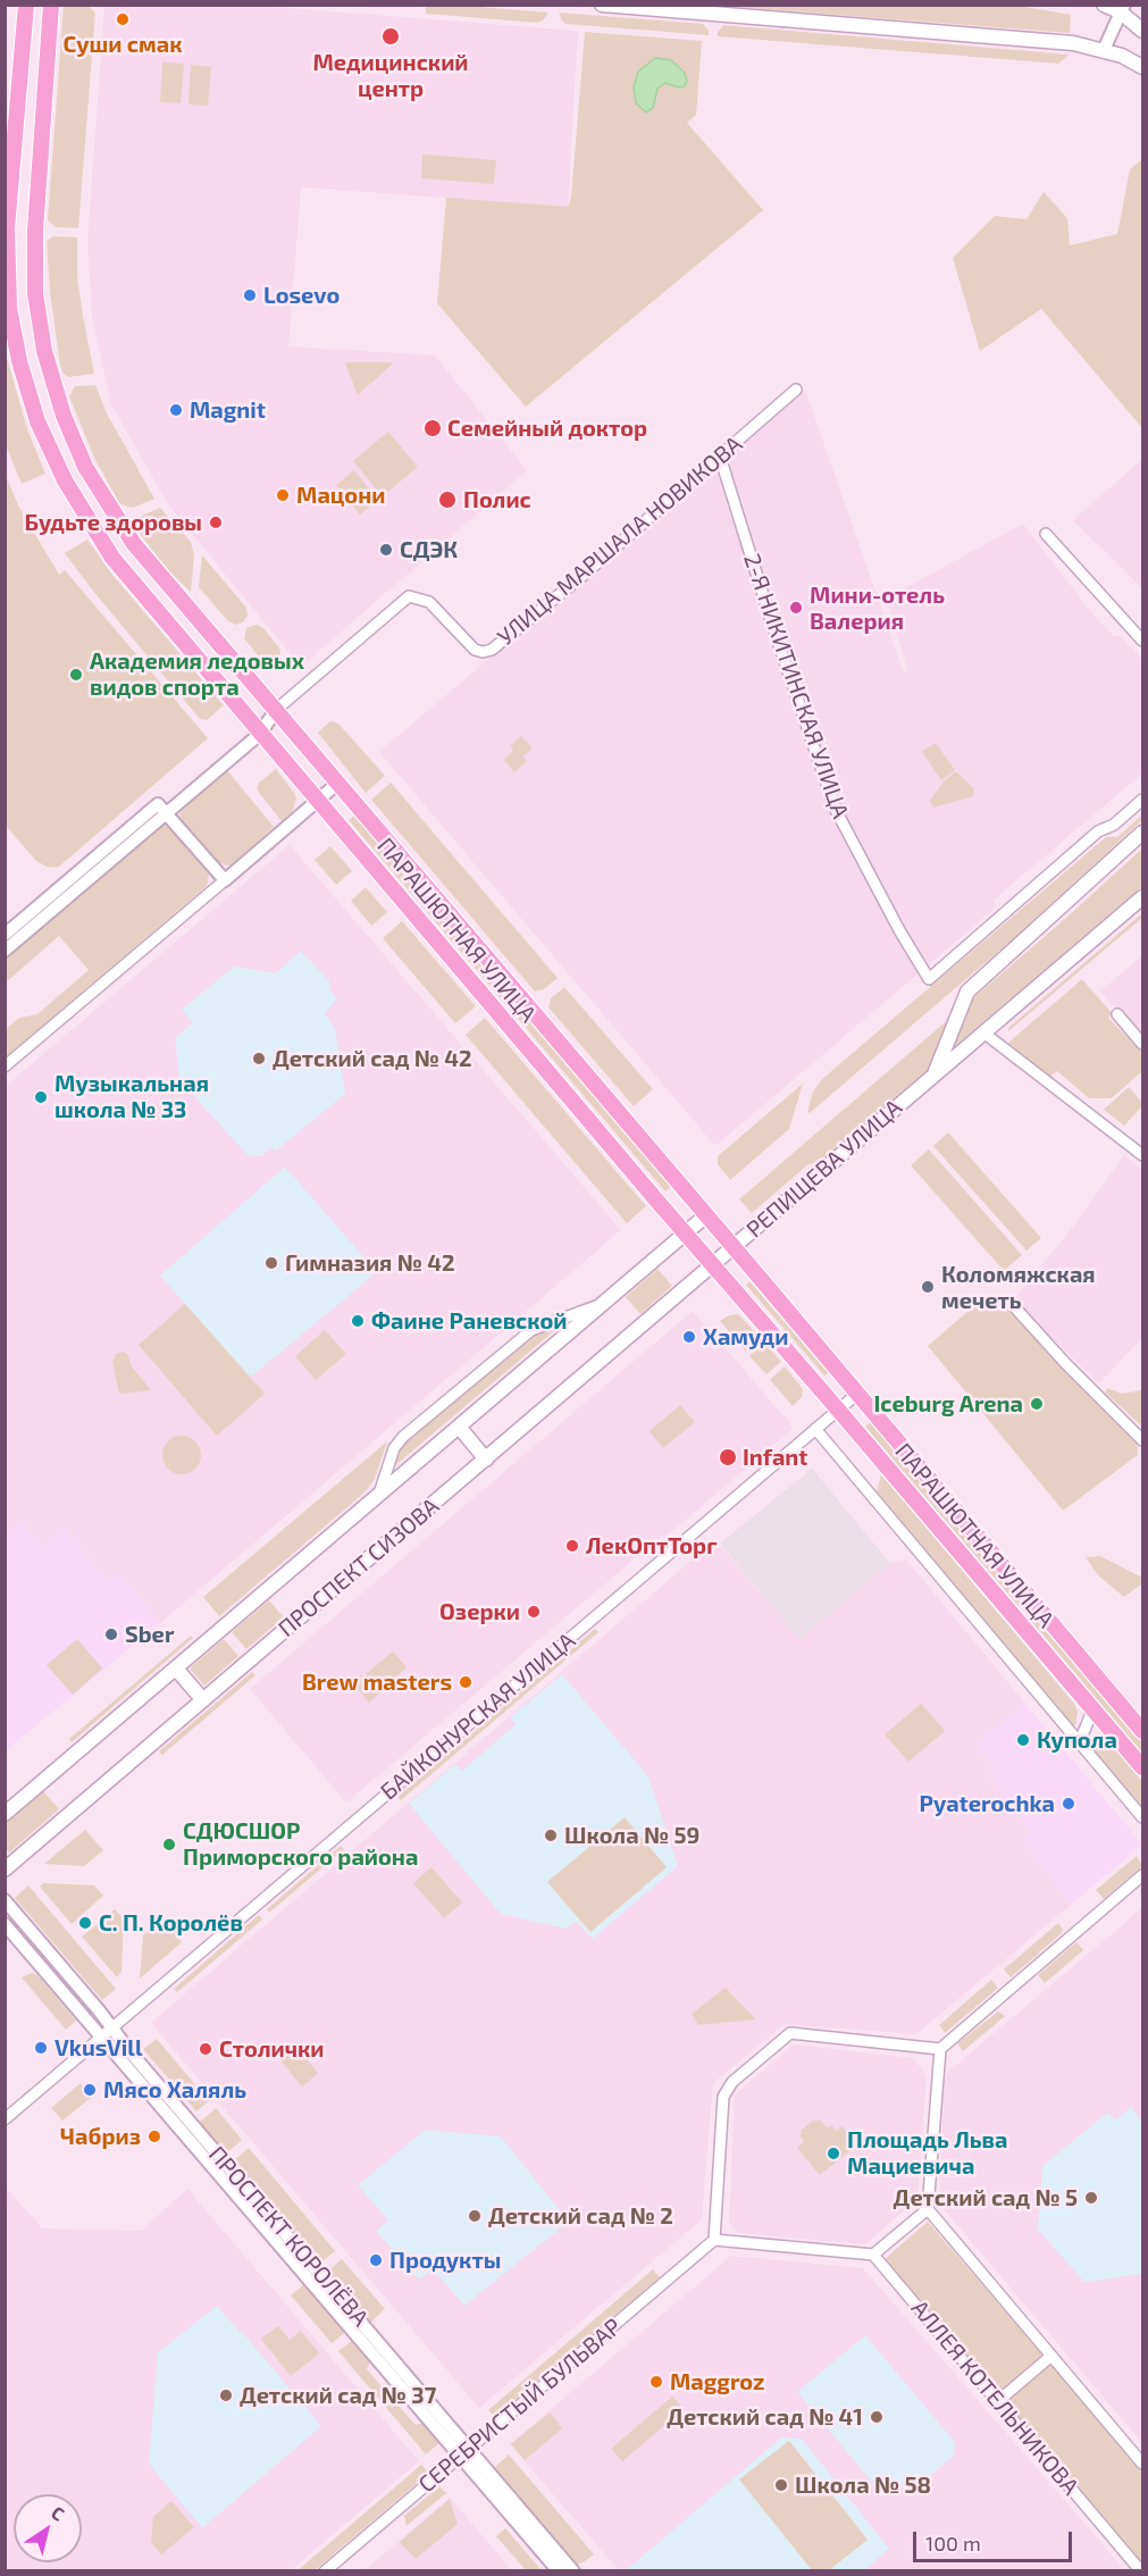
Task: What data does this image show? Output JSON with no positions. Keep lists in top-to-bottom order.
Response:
{
  "streets": {
    "main road": ["ПАРАШЮТНАЯ УЛИЦА", "РЕПИЩЕВА УЛИЦА", "ПРОСПЕКТ СИЗОВА"],
    "street": [
      "УЛИЦА МАРШАЛА НОВИКОВА",
      "2-Я НИКИТИНСКАЯ УЛИЦА",
      "БАЙКОНУРСКАЯ УЛИЦА",
      "ПРОСПЕКТ КОРОЛЁВА",
      "АЛЛЕЯ КОТЕЛЬНИКОВА",
      "СЕРЕБРИСТЫЙ БУЛЬВАР"
    ]
  },
  "crossings": [
    ["УЛИЦА МАРШАЛА НОВИКОВА", "2-Я НИКИТИНСКАЯ УЛИЦА"],
    ["УЛИЦА МАРШАЛА НОВИКОВА", "ПАРАШЮТНАЯ УЛИЦА"],
    ["ПАРАШЮТНАЯ УЛИЦА", "РЕПИЩЕВА УЛИЦА"],
    ["ПАРАШЮТНАЯ УЛИЦА", "ПРОСПЕКТ СИЗОВА"],
    ["ПАРАШЮТНАЯ УЛИЦА", "БАЙКОНУРСКАЯ УЛИЦА"],
    ["РЕПИЩЕВА УЛИЦА", "ПРОСПЕКТ СИЗОВА"],
    ["БАЙКОНУРСКАЯ УЛИЦА", "ПРОСПЕКТ КОРОЛЁВА"],
    ["ПРОСПЕКТ КОРОЛЁВА", "СЕРЕБРИСТЫЙ БУЛЬВАР"]
  ],
  "places": [
    "Суши смак",
    "Медицинский центр",
    "Losevo",
    "Magnit",
    "Семейный доктор",
    "Мацони",
    "Полис",
    "Будьте здоровы",
    "СДЭК",
    "Мини-отель Валерия",
    "Академия ледовых видов спорта",
    "Детский сад № 42",
    "Музыкальная школа № 33",
    "Гимназия № 42",
    "Коломяжская мечеть",
    "Фаине Раневской",
    "Хамуди",
    "Iceburg Arena",
    "Infant",
    "ЛекОптТорг",
    "Озерки",
    "Sber",
    "Brew masters",
    "Купола",
    "Pyaterochka",
    "Школа № 59",
    "СДЮСШОР Приморского района",
    "С. П. Королёв",
    "VkusVill",
    "Столички",
    "Мясо Халяль",
    "Чабриз",
    "Площадь Льва Мациевича",
    "Детский сад № 5",
    "Детский сад № 2",
    "Продукты",
    "Maggroz",
    "Детский сад № 37",
    "Детский сад № 41",
    "Школа № 58"
  ],
  "scale_bar": "100 m",
  "north": "top right"
}
